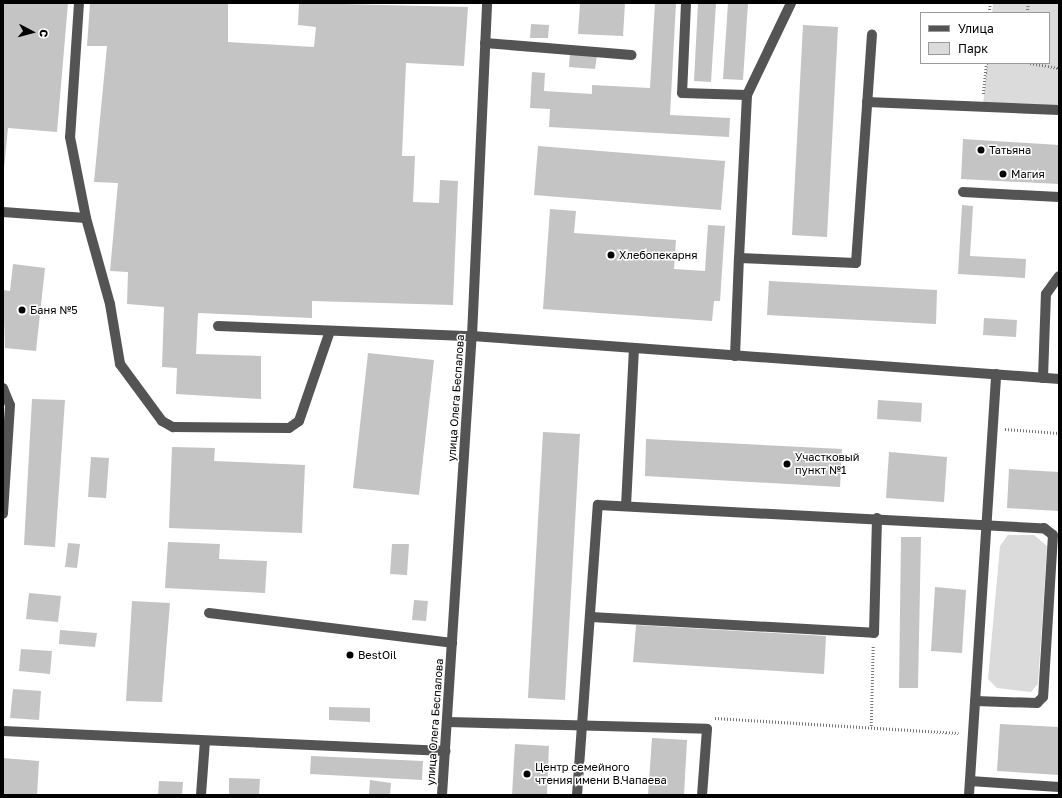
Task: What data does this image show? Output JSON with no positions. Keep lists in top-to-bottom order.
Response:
{
  "streets": {
    "street": ["улица Олега Беспалова"]
  },
  "places": [
    "Татьяна",
    "Магия",
    "Хлебопекарня",
    "Баня №5",
    "Участковый пункт №1",
    "BestOil",
    "Центр семейного чтения имени В.Чапаева"
  ],
  "legend": ["Улица", "Парк"],
  "north": "right"
}
